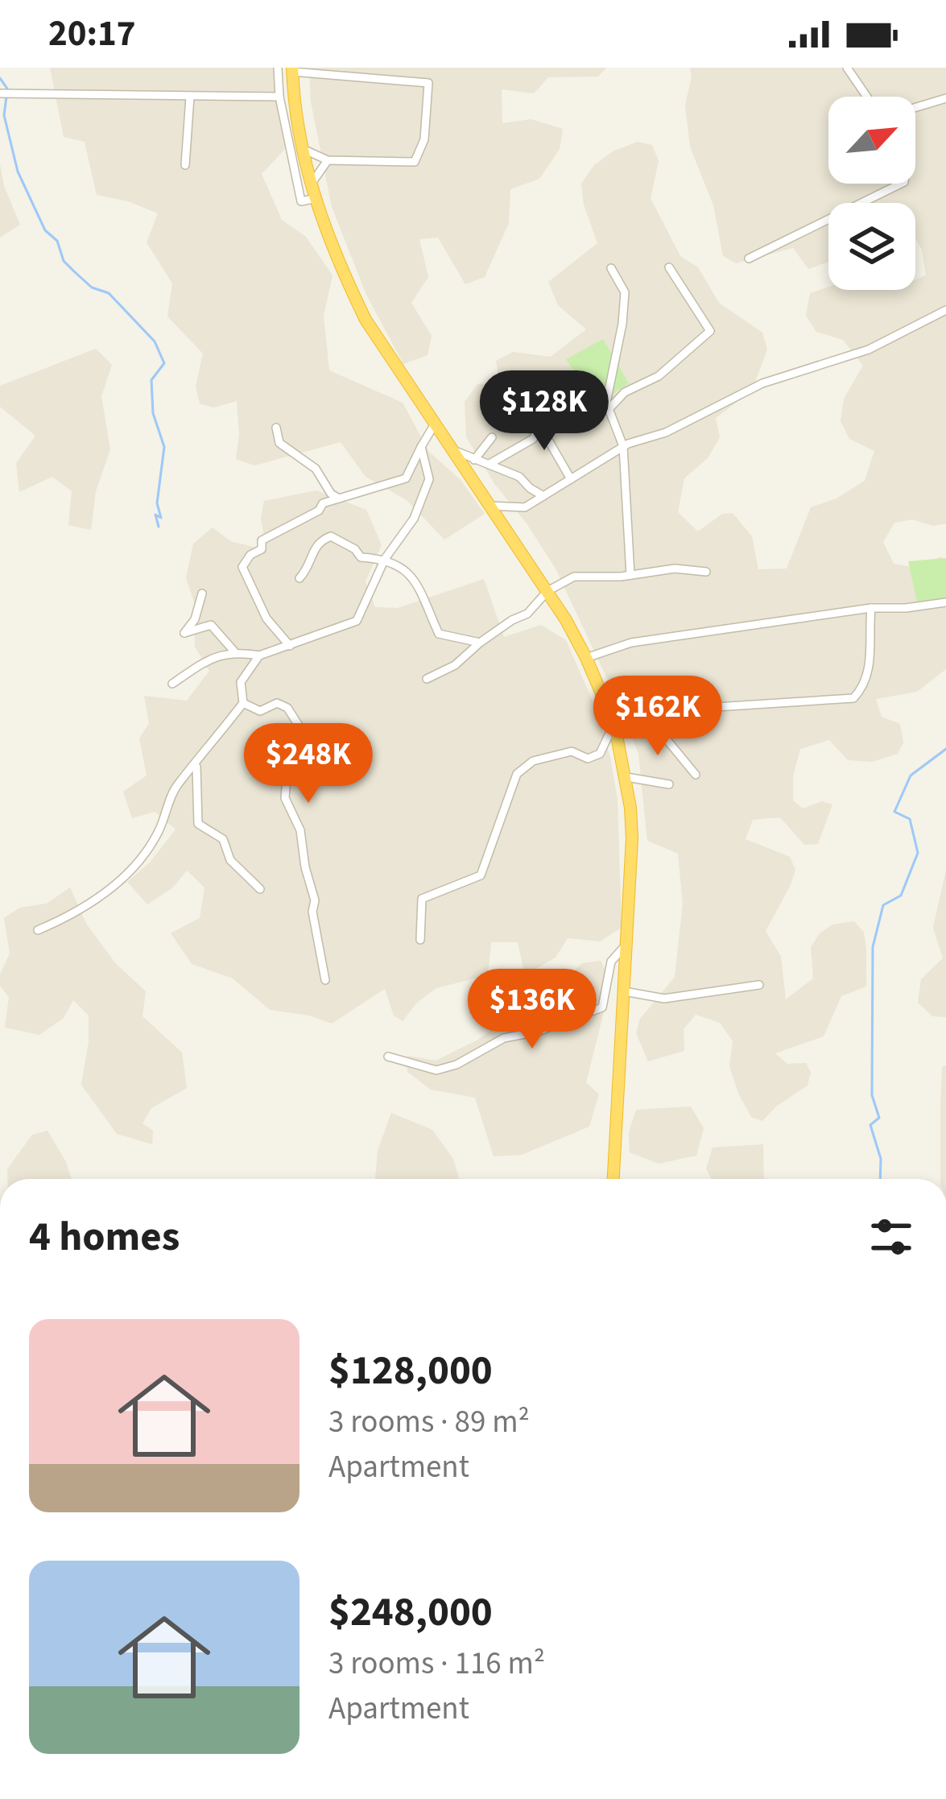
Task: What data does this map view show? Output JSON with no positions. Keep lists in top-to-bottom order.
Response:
{
  "north": "top right",
  "page": {
    "status": "20:17",
    "price": [
      "$128K",
      "$162K",
      "$248K",
      "$136K"
    ],
    "heading": "4 homes",
    "list": [
      {
        "name": "$128,000",
        "note": "3 rooms · 89 m² · Apartment"
      },
      {
        "name": "$248,000",
        "note": "3 rooms · 116 m² · Apartment"
      }
    ]
  }
}
